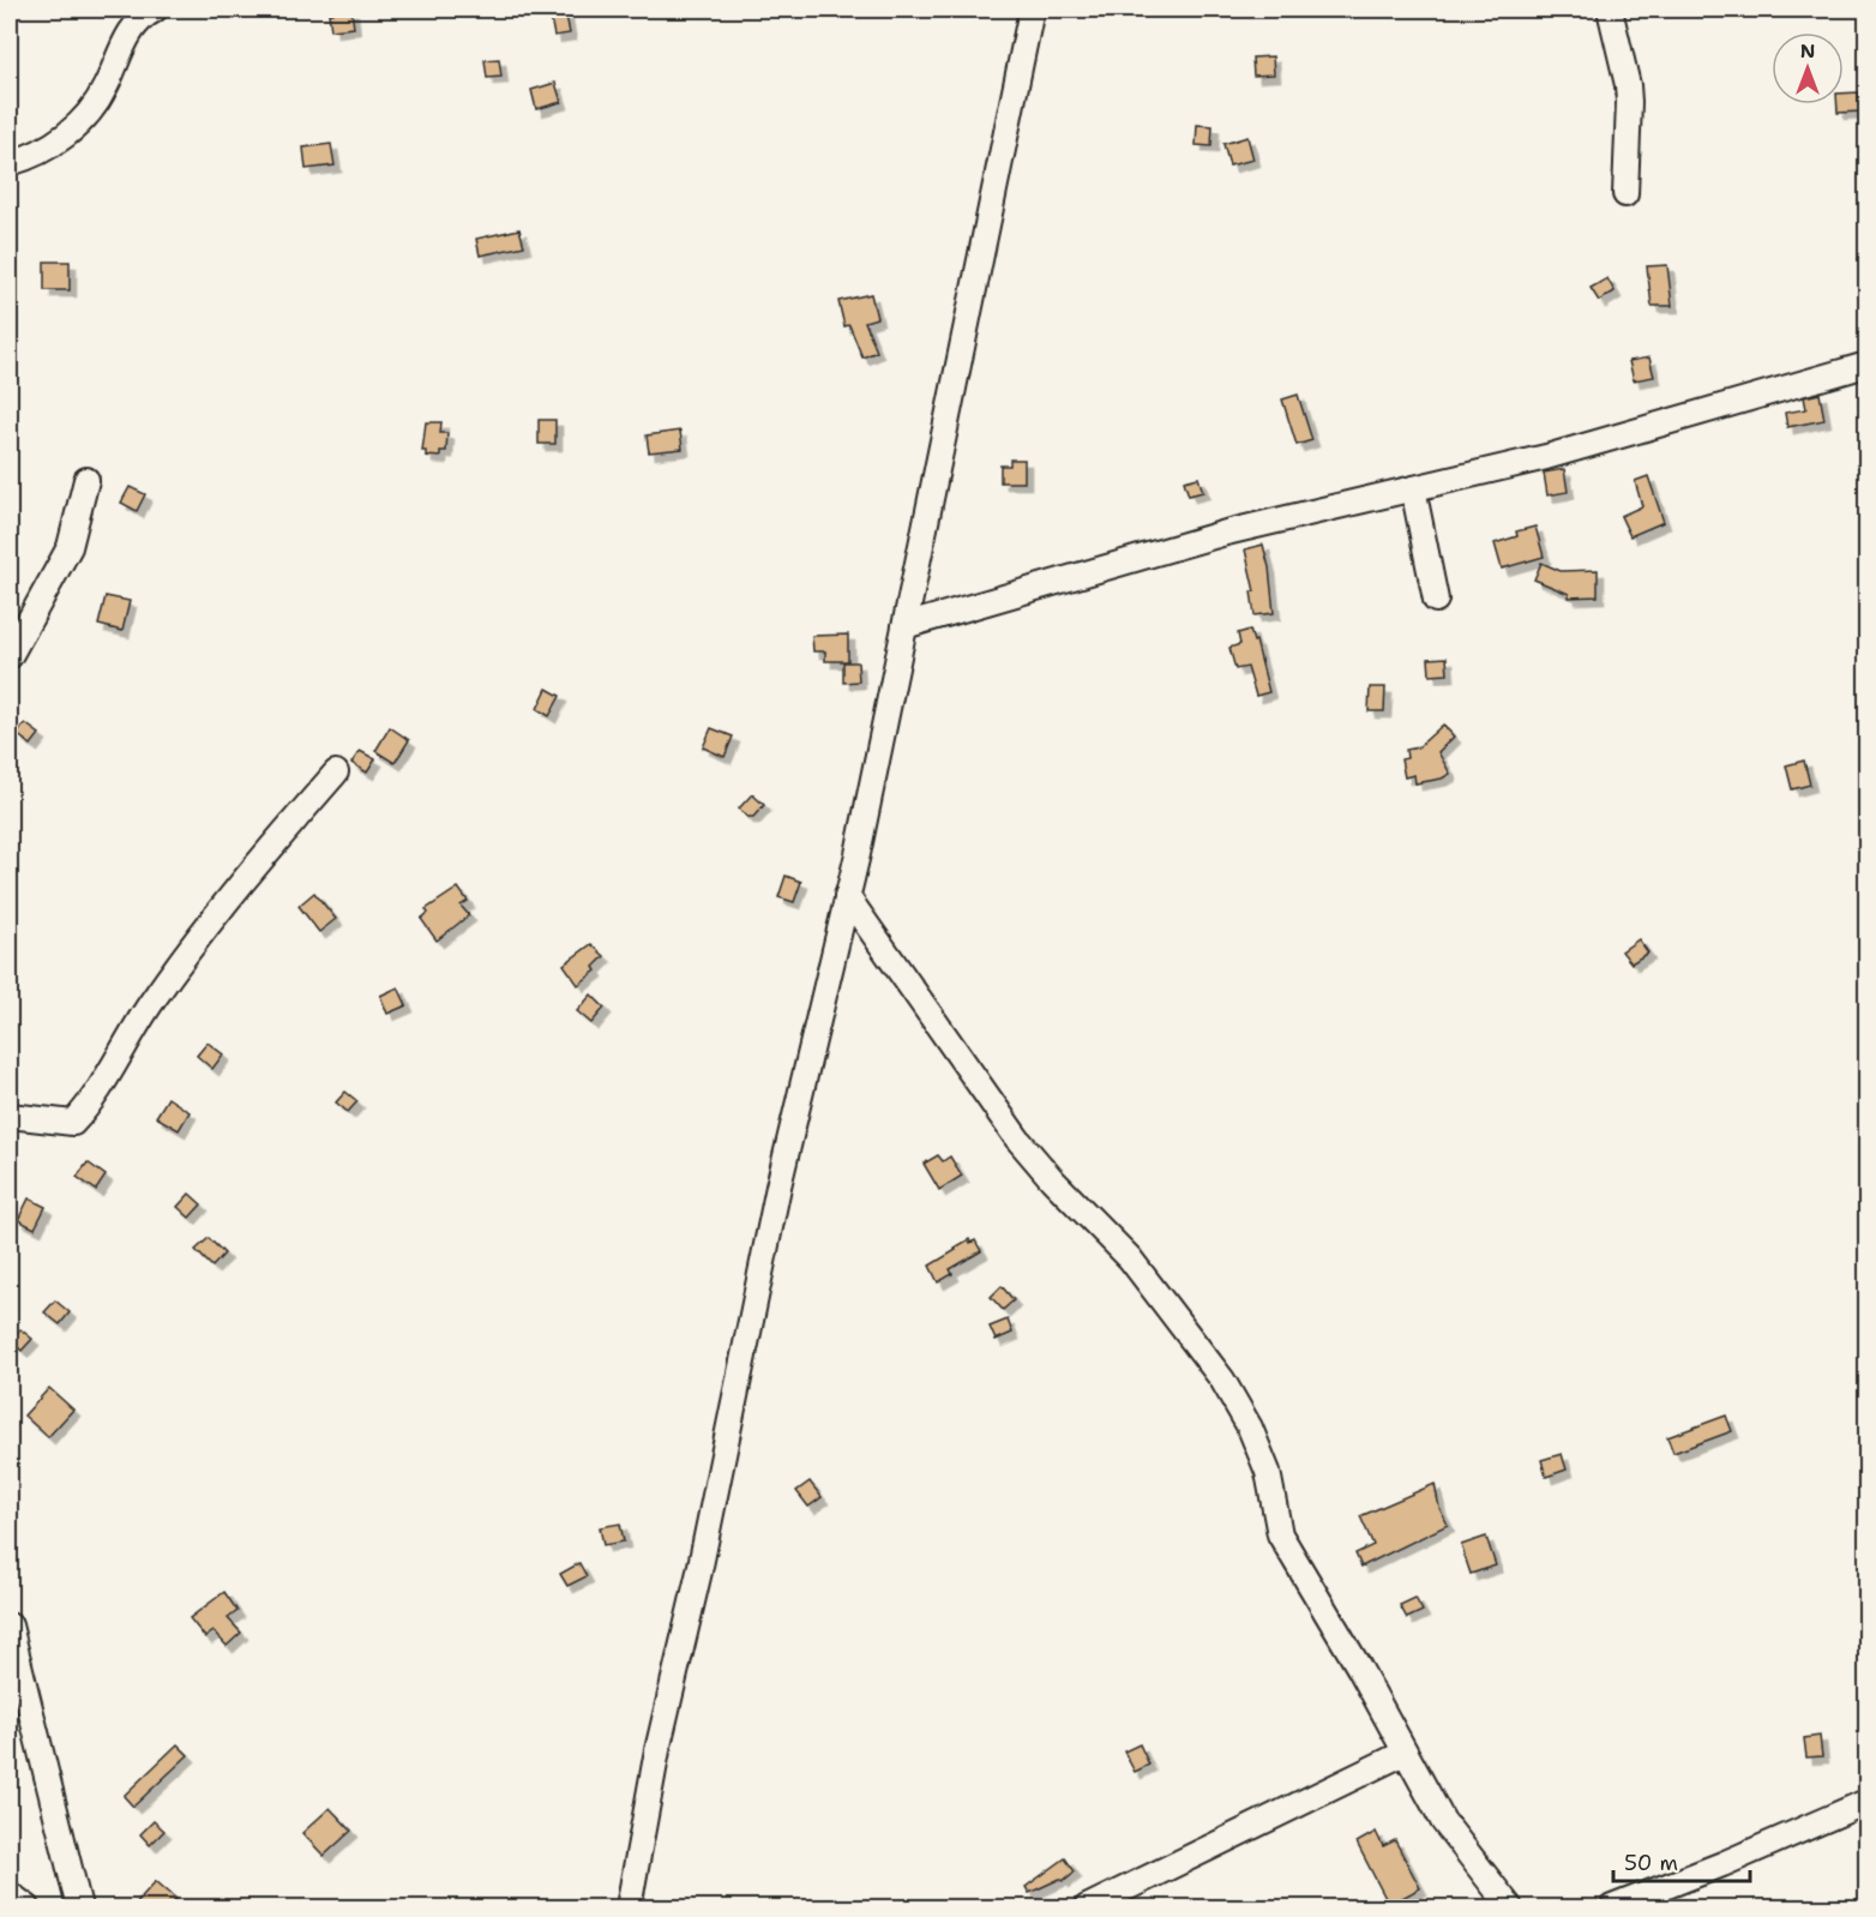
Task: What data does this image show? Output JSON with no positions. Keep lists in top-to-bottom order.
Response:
{
  "scale_bar": "50 m",
  "north": "top"
}
